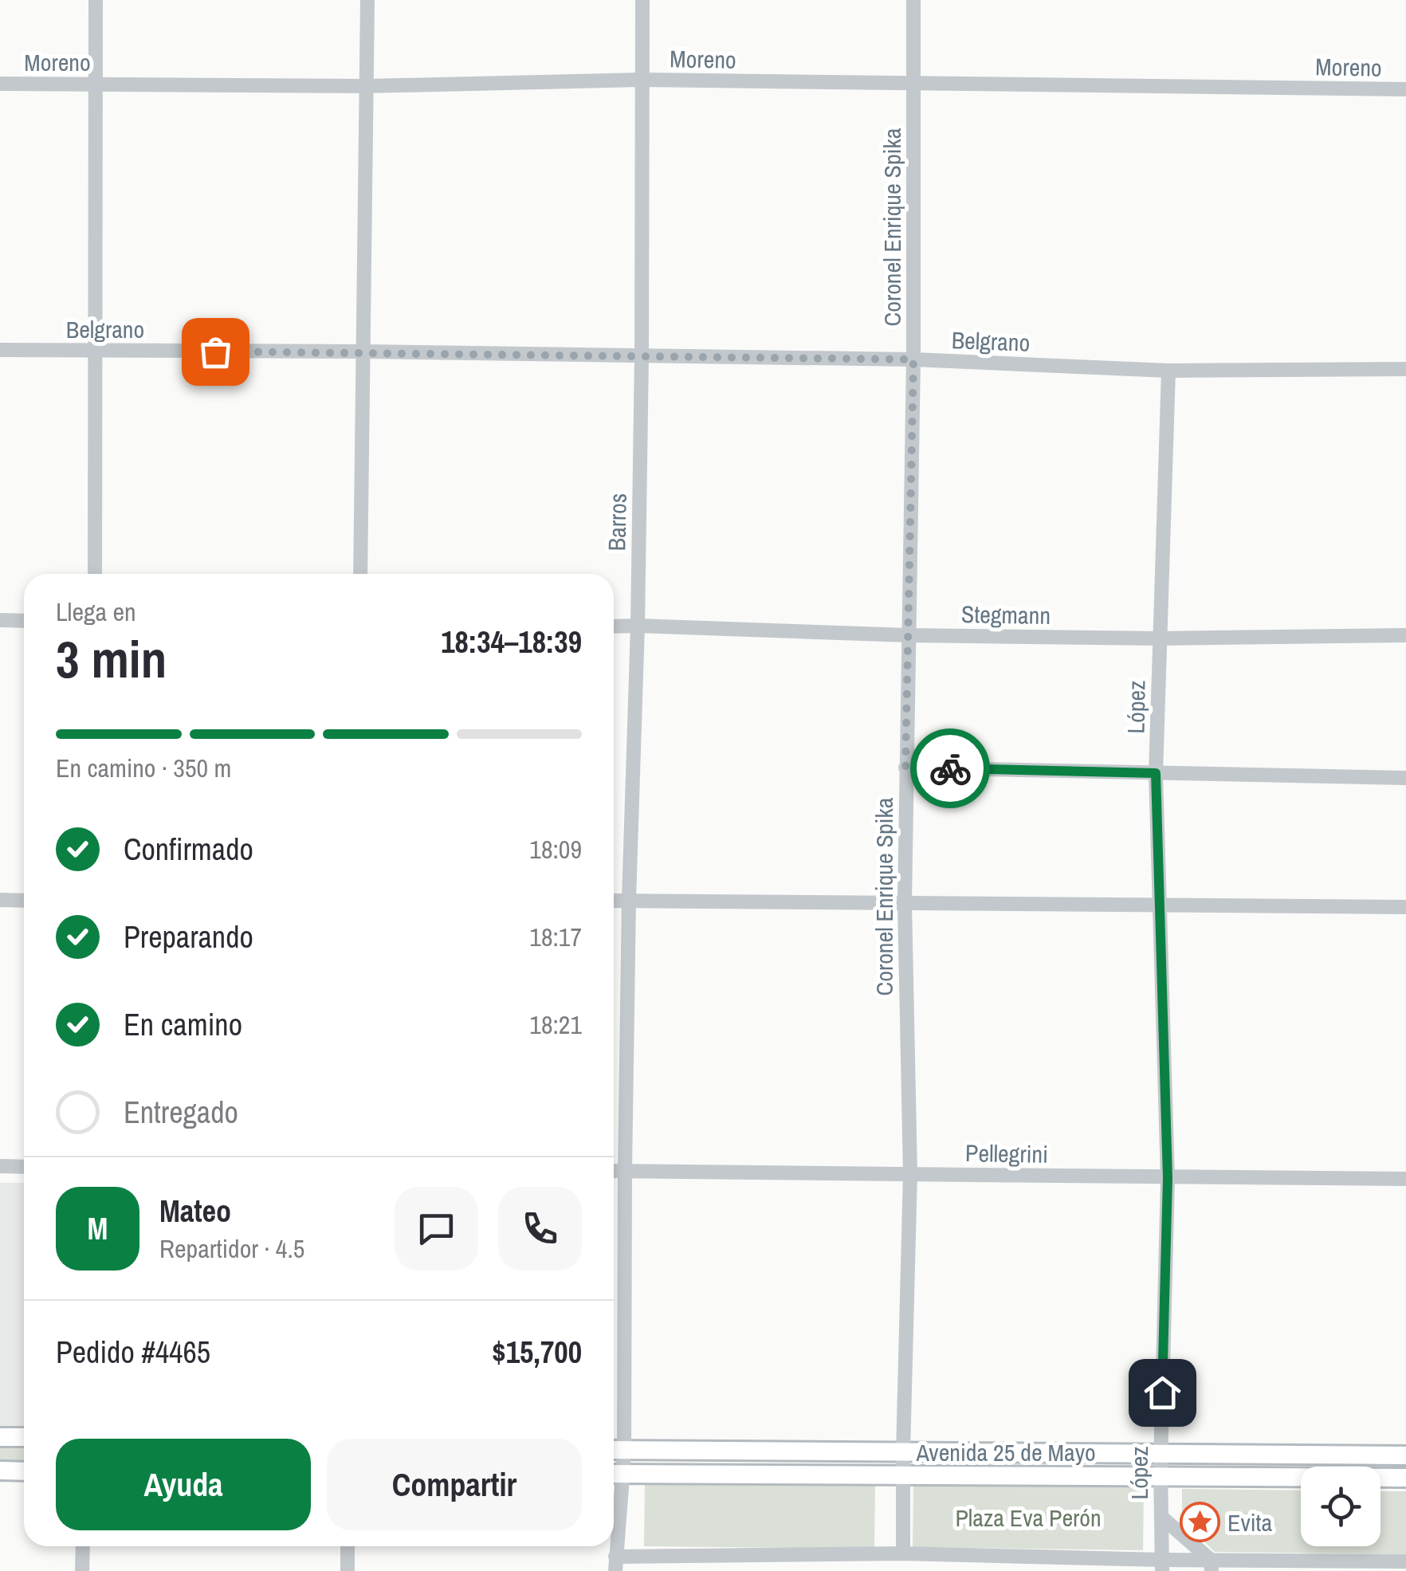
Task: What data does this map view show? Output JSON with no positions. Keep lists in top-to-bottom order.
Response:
{
  "streets": {
    "main road": ["Avenida 25 de Mayo"],
    "street": [
      "Moreno",
      "Coronel Enrique Spika",
      "Belgrano",
      "Barros",
      "Stegmann",
      "López",
      "Pellegrini"
    ]
  },
  "crossings": [
    ["Moreno", "Coronel Enrique Spika"],
    ["Moreno", "Barros"],
    ["Coronel Enrique Spika", "Belgrano"],
    ["Coronel Enrique Spika", "Stegmann"],
    ["Coronel Enrique Spika", "Pellegrini"],
    ["Coronel Enrique Spika", "Avenida 25 de Mayo"],
    ["Belgrano", "Barros"],
    ["Belgrano", "López"],
    ["Barros", "Stegmann"],
    ["Barros", "Pellegrini"],
    ["Barros", "Avenida 25 de Mayo"],
    ["Stegmann", "López"],
    ["López", "Pellegrini"],
    ["López", "Avenida 25 de Mayo"]
  ],
  "parks": ["Plaza Eva Perón"],
  "places": {
    "place": ["Evita"]
  },
  "page": {
    "heading": ["3 min", "Llega en", "18:34–18:39"],
    "panel": [
      "Mateo",
      "Repartidor · 4.5",
      "Pedido #4465",
      "$15,700"
    ],
    "bar": "En camino · 350 m",
    "list": [
      ["Confirmado", "18:09"],
      ["Preparando", "18:17"],
      ["En camino", "18:21"],
      "Entregado"
    ],
    "round": "M",
    "buttons": ["Ayuda", "Compartir"]
  }
}
